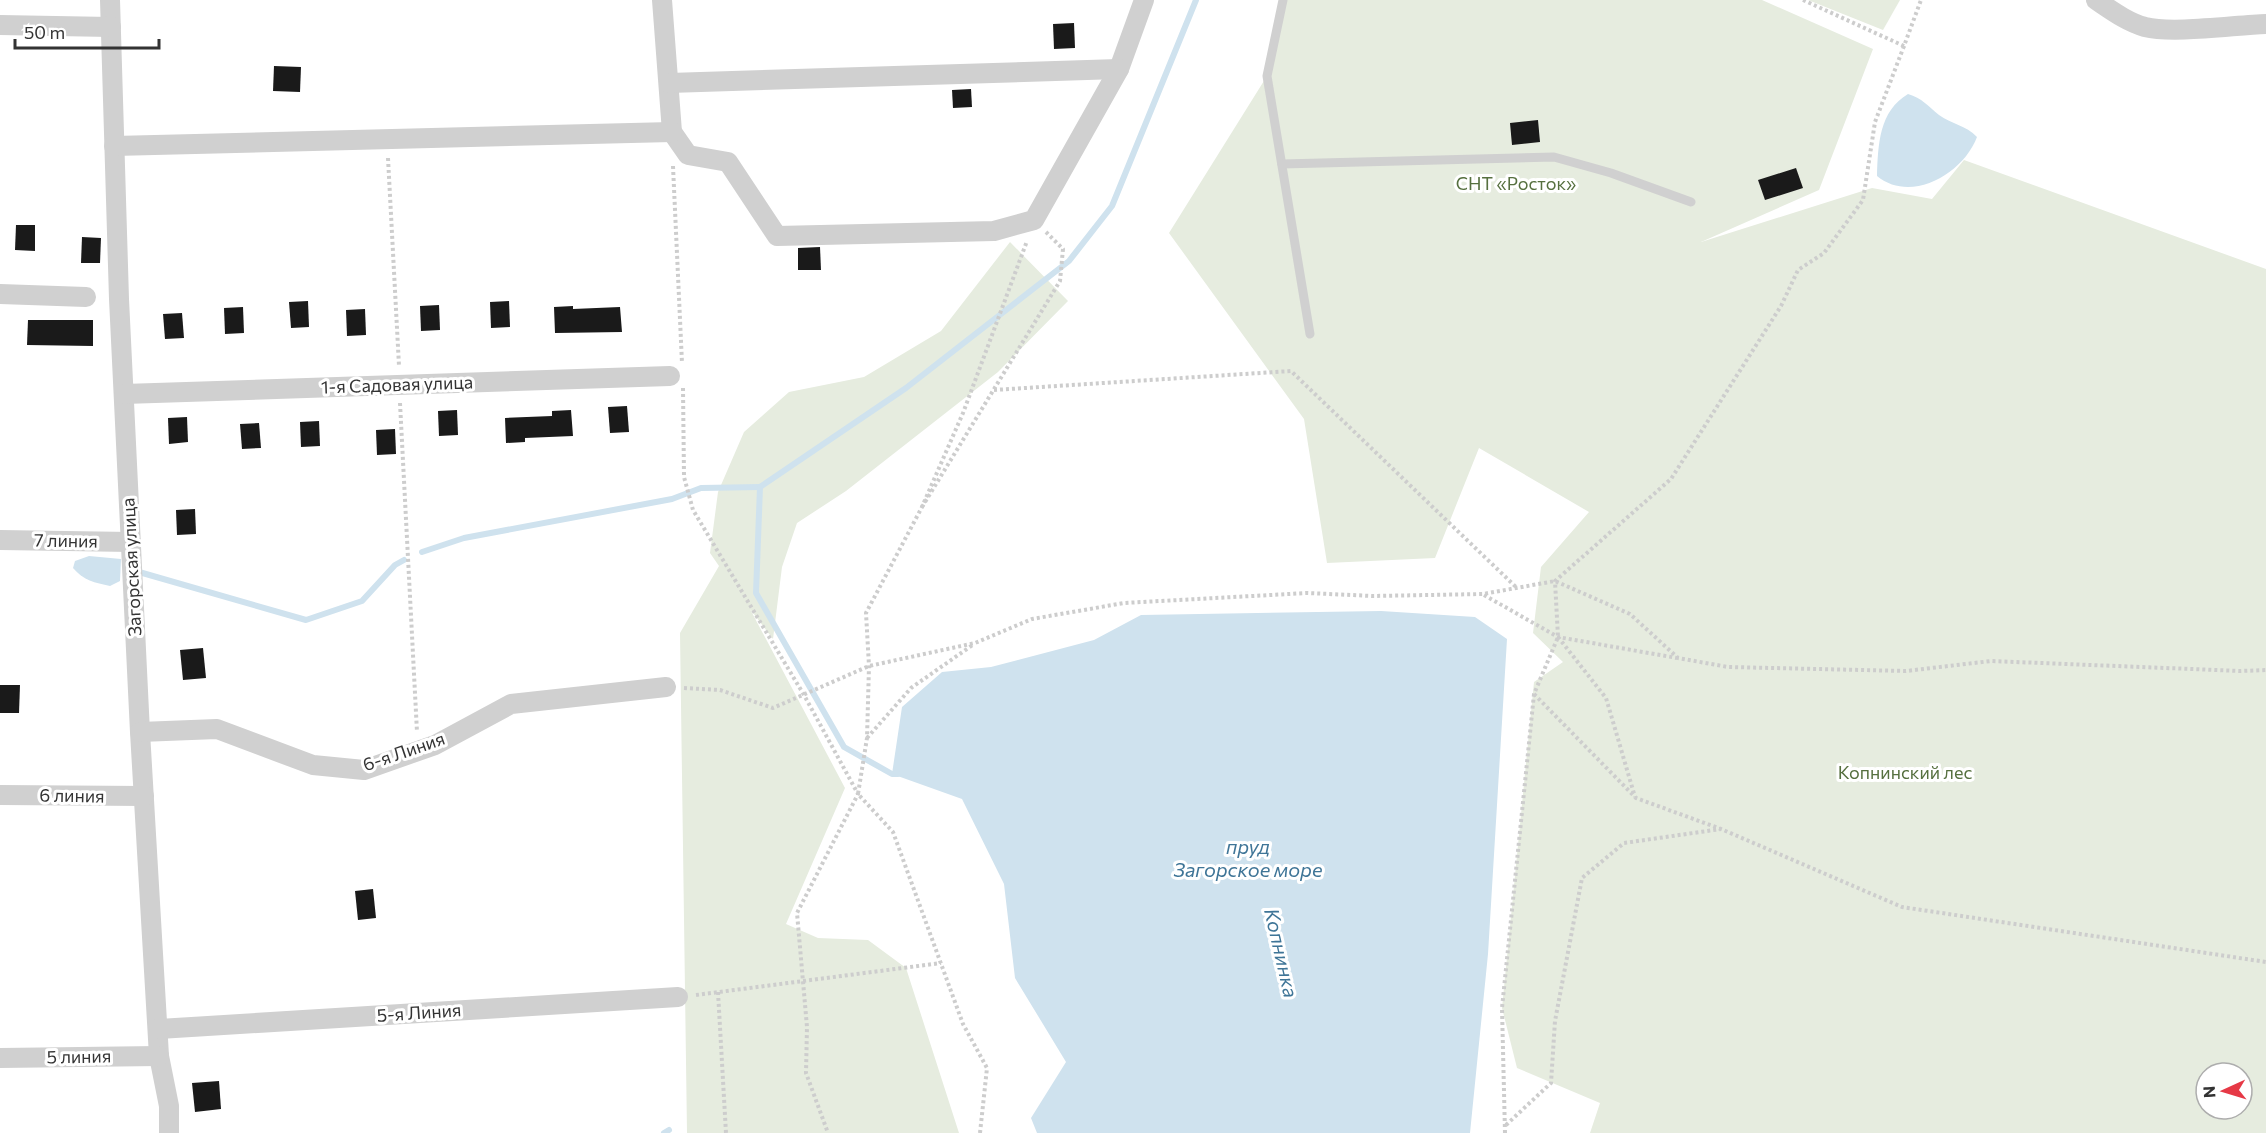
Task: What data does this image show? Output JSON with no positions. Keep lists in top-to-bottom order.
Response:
{
  "streets": {
    "street": [
      "1-я Садовая улица",
      "7 линия",
      "Загорская улица",
      "6-я Линия",
      "6 линия",
      "5-я Линия",
      "5 линия"
    ]
  },
  "crossings": [
    ["1-я Садовая улица", "Загорская улица"],
    ["7 линия", "Загорская улица"],
    ["Загорская улица", "6-я Линия"],
    ["Загорская улица", "6 линия"],
    ["Загорская улица", "5-я Линия"],
    ["Загорская улица", "5 линия"]
  ],
  "water": ["пруд Загорское море", "Копнинка"],
  "parks": ["СНТ «Росток»", "Копнинский лес"],
  "scale_bar": "50 m",
  "north": "left"
}
